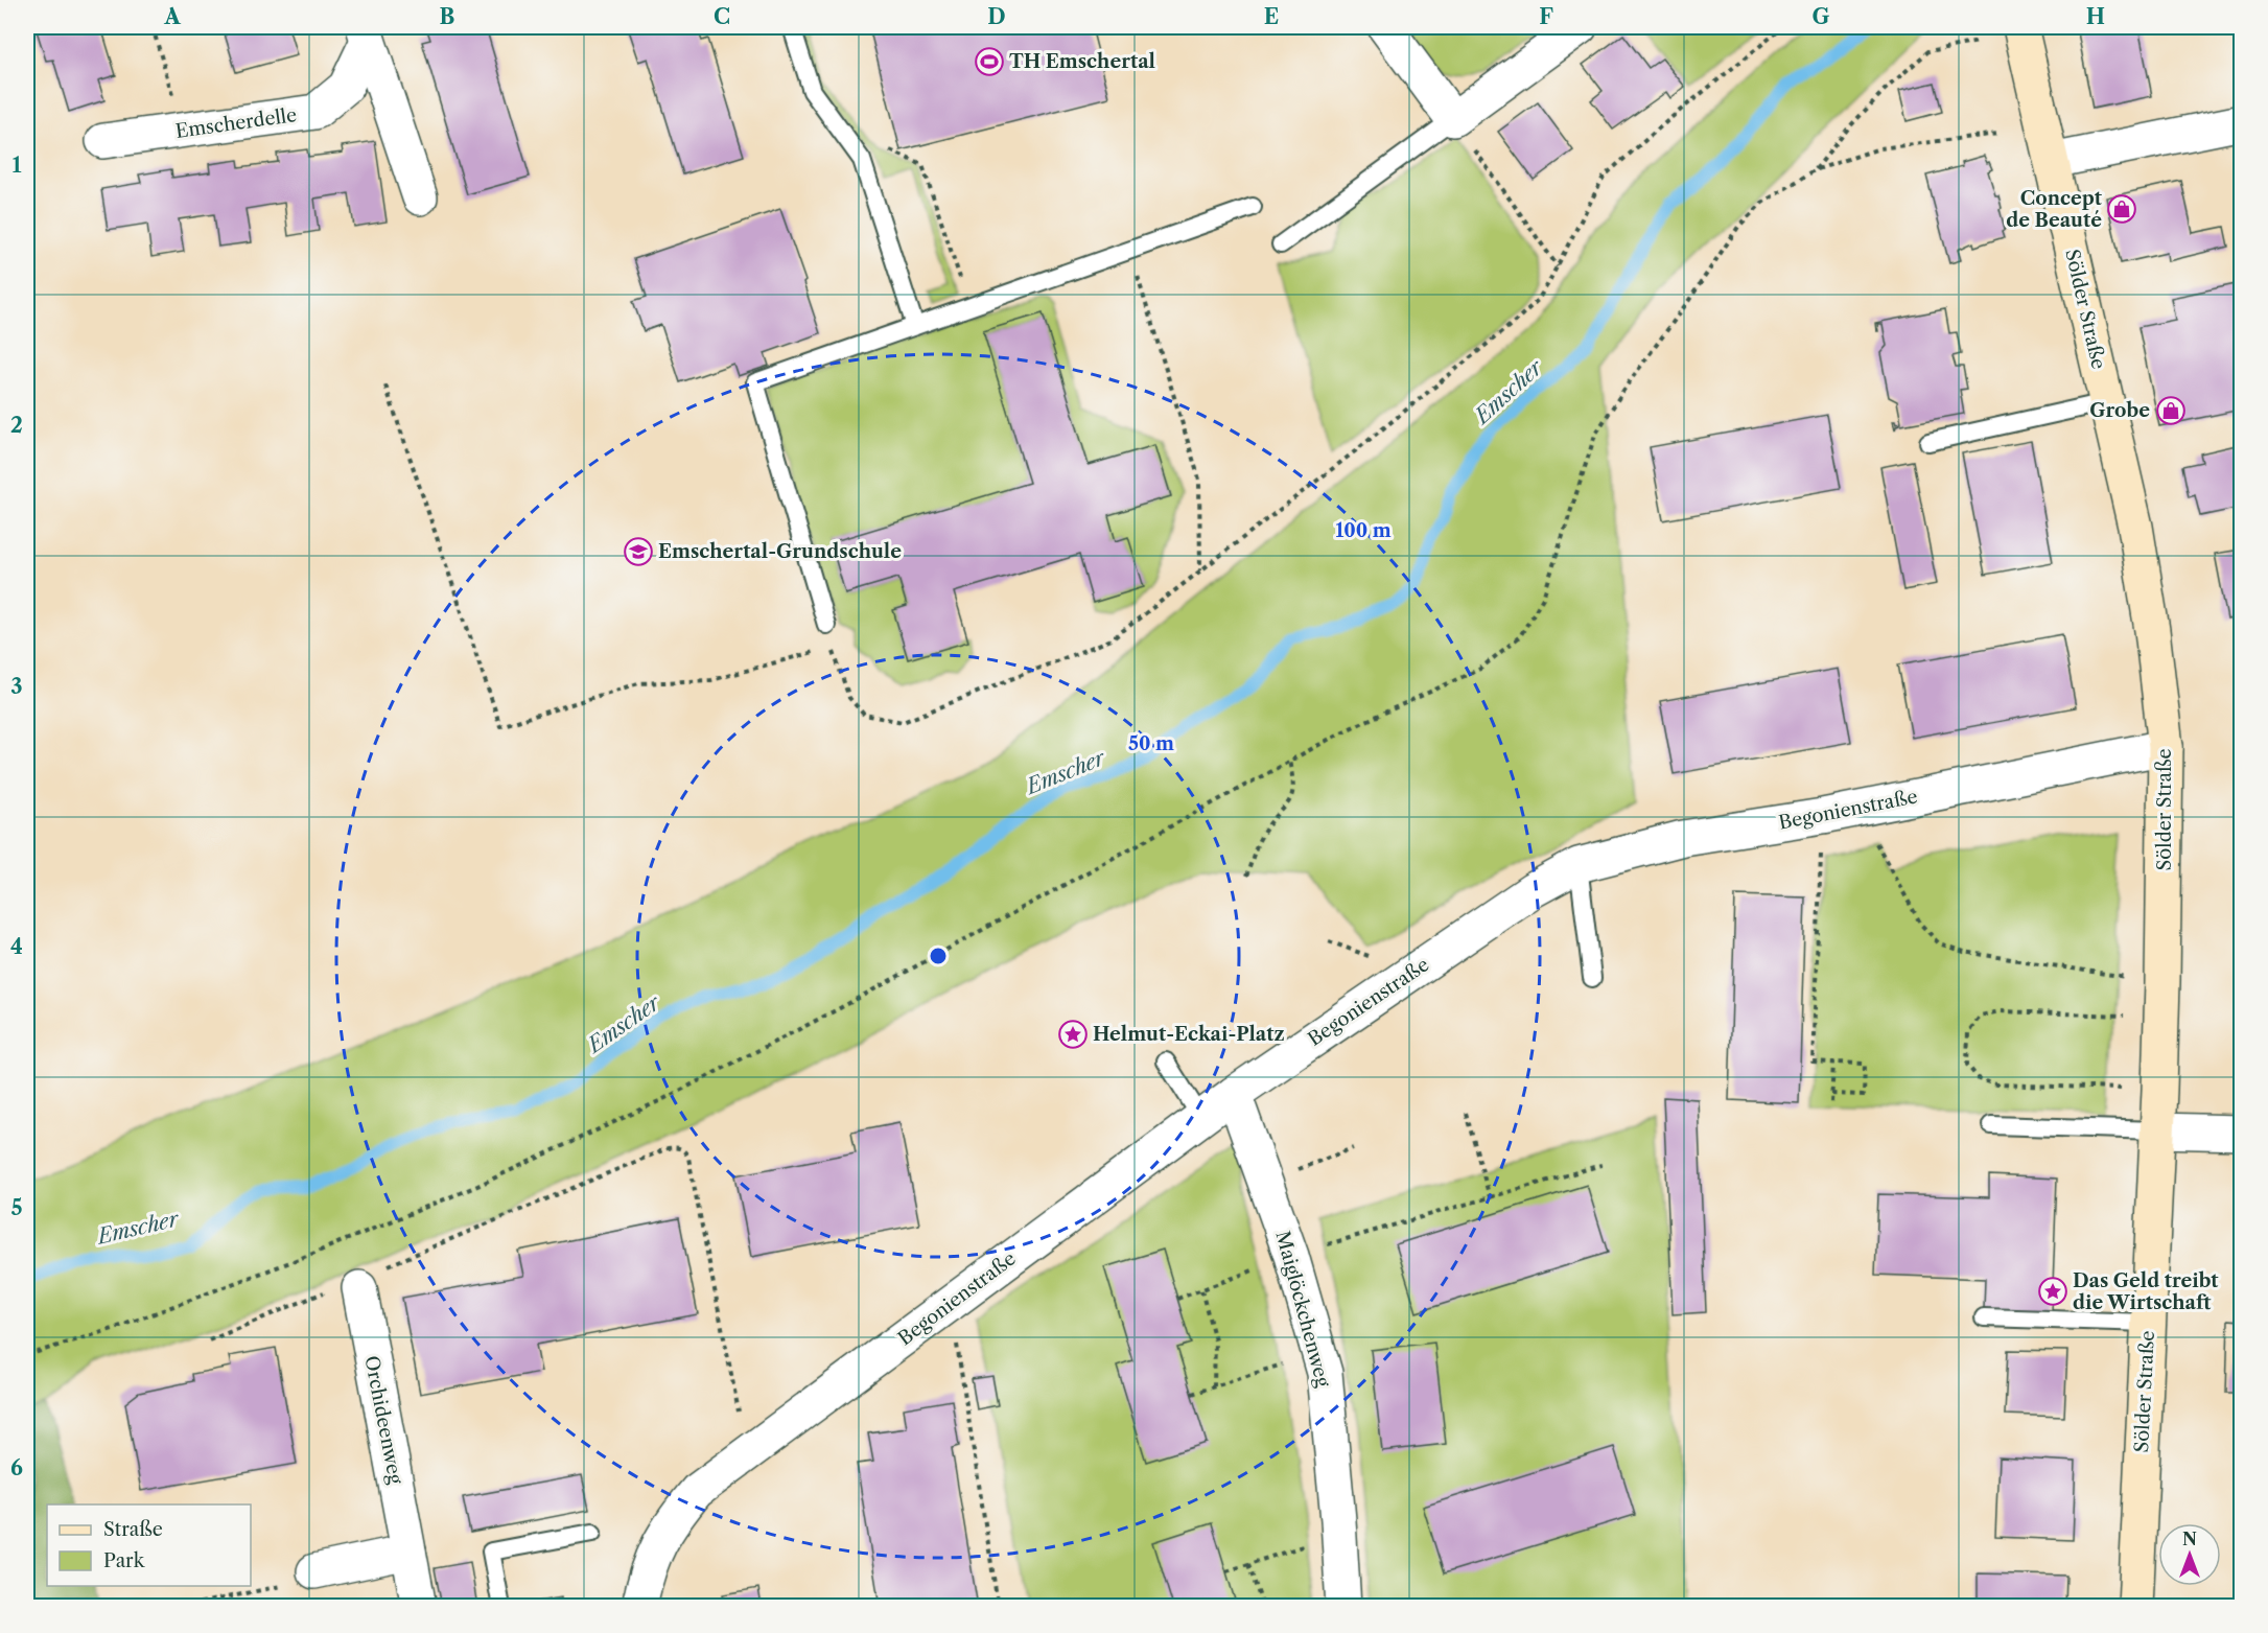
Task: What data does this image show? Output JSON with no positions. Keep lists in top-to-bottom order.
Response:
{
  "streets": {
    "main road": ["Sölder Straße"],
    "street": [
      "Emscherdelle",
      "Begonienstraße",
      "Maiglöckchenweg",
      "Orchideenweg"
    ]
  },
  "crossings": [
    ["Sölder Straße", "Begonienstraße"],
    ["Begonienstraße", "Maiglöckchenweg"]
  ],
  "water": ["Emscher"],
  "places": {
    "sports": ["TH Emschertal"],
    "shop": ["Concept de Beauté", "Grobe"],
    "school or university": ["Emschertal-Grundschule"],
    "place": ["Helmut-Eckai-Platz", "Das Geld treibt die Wirtschaft"]
  },
  "legend": ["Straße", "Park"],
  "north": "top",
  "grid": {
    "columns": [
      "A",
      "B",
      "C",
      "D",
      "E",
      "F",
      "G",
      "H"
    ],
    "rows": [
      "1",
      "2",
      "3",
      "4",
      "5",
      "6"
    ]
  },
  "rings": ["100 m", "50 m"]
}
